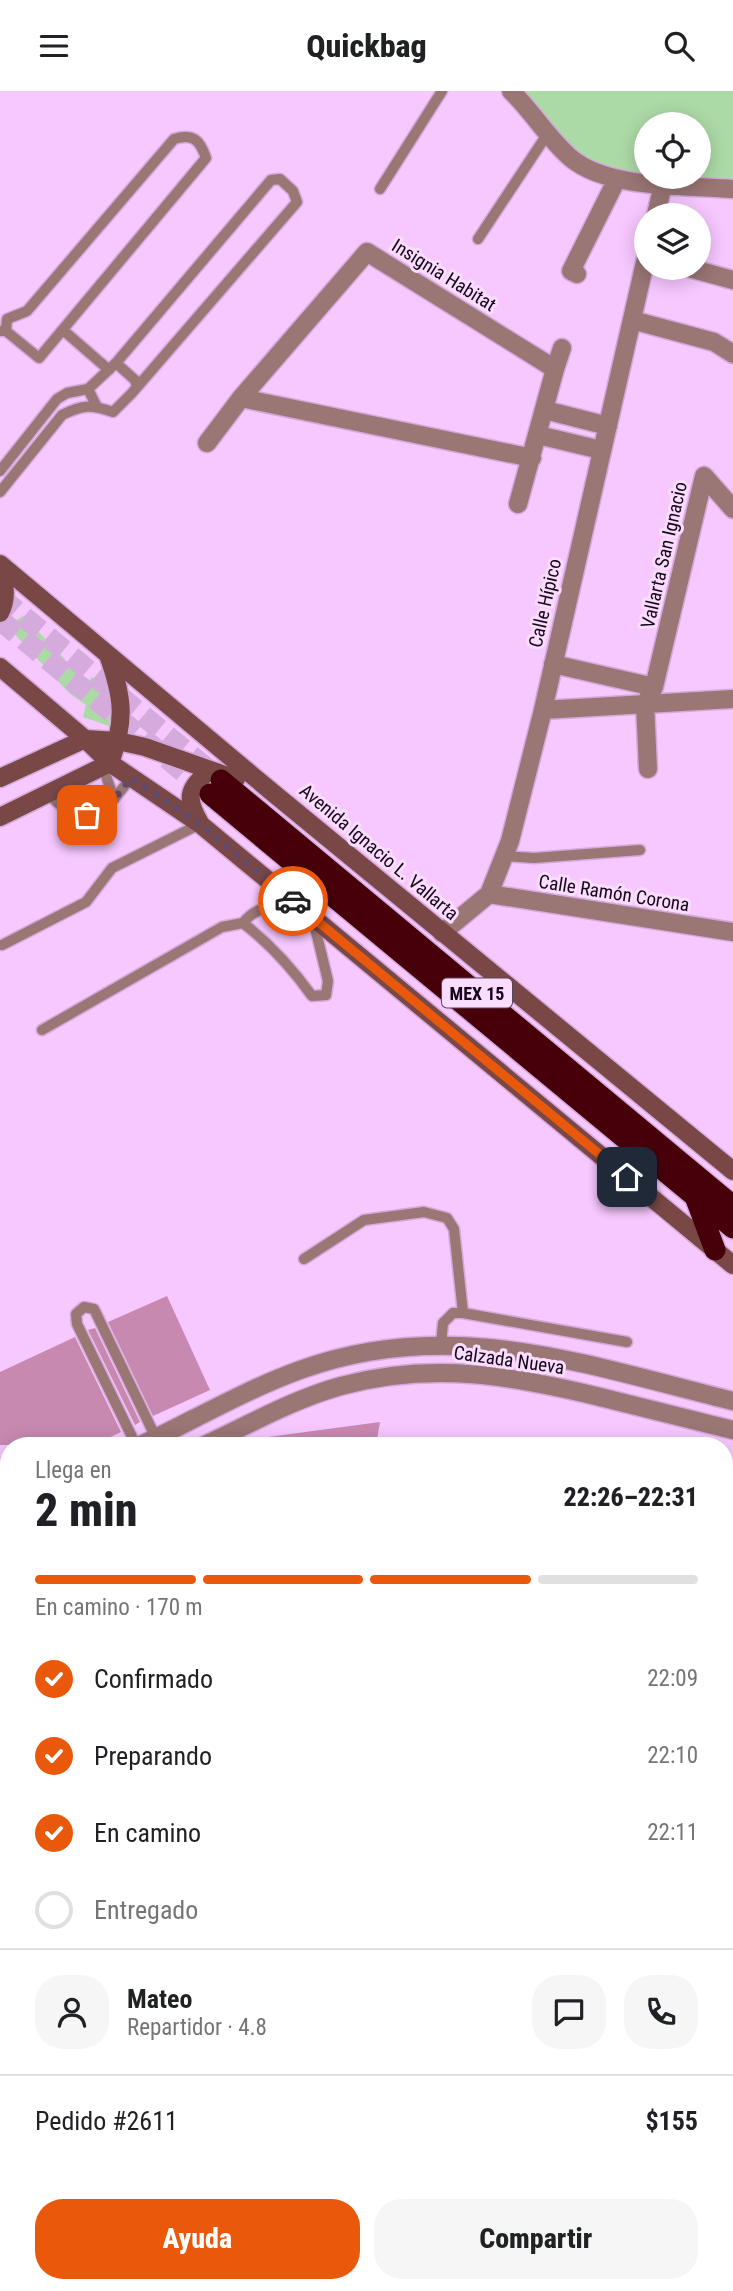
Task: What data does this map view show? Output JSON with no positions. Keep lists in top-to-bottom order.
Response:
{
  "streets": {
    "highway": ["MEX 15"],
    "street": [
      "Insignia Habitat",
      "Vallarta San Ignacio",
      "Calle Hípico",
      "Avenida Ignacio L. Vallarta",
      "Calle Ramón Corona",
      "Calzada Nueva"
    ]
  },
  "crossings": [
    ["Calle Hípico", "Avenida Ignacio L. Vallarta"],
    ["Calle Hípico", "Calle Ramón Corona"]
  ],
  "page": {
    "header": "Quickbag",
    "heading": ["2 min", "Llega en", "22:26–22:31"],
    "panel": [
      "Mateo",
      "Repartidor · 4.8",
      "Pedido #2611",
      "$155"
    ],
    "bar": "En camino · 170 m",
    "list": [
      ["Confirmado", "22:09"],
      ["Preparando", "22:10"],
      ["En camino", "22:11"],
      "Entregado"
    ],
    "buttons": ["Ayuda", "Compartir"]
  }
}
